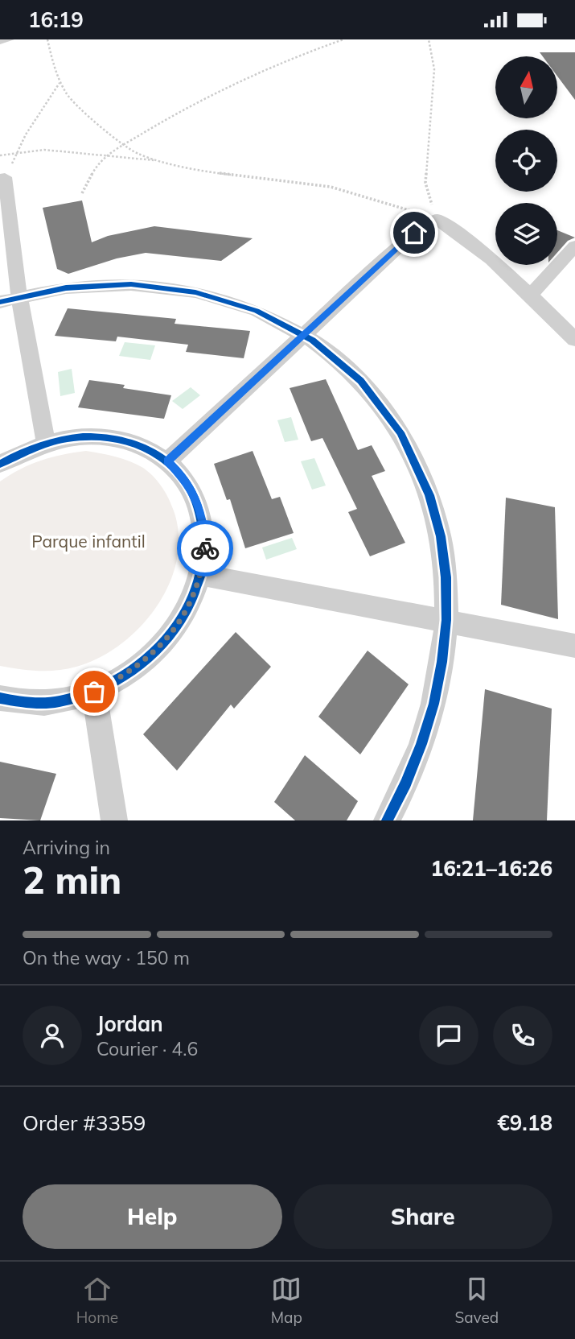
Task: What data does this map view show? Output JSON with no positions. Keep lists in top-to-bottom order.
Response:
{
  "parks": ["Parque infantil"],
  "north": "top",
  "page": {
    "status": "16:19",
    "heading": ["2 min", "Arriving in", "16:21–16:26"],
    "panel": [
      "Jordan",
      "Courier · 4.6",
      "Order #3359",
      "€9.18"
    ],
    "bar": "On the way · 150 m",
    "buttons": ["Help", "Share"],
    "tabs": ["Home", "Map", "Saved"]
  }
}
